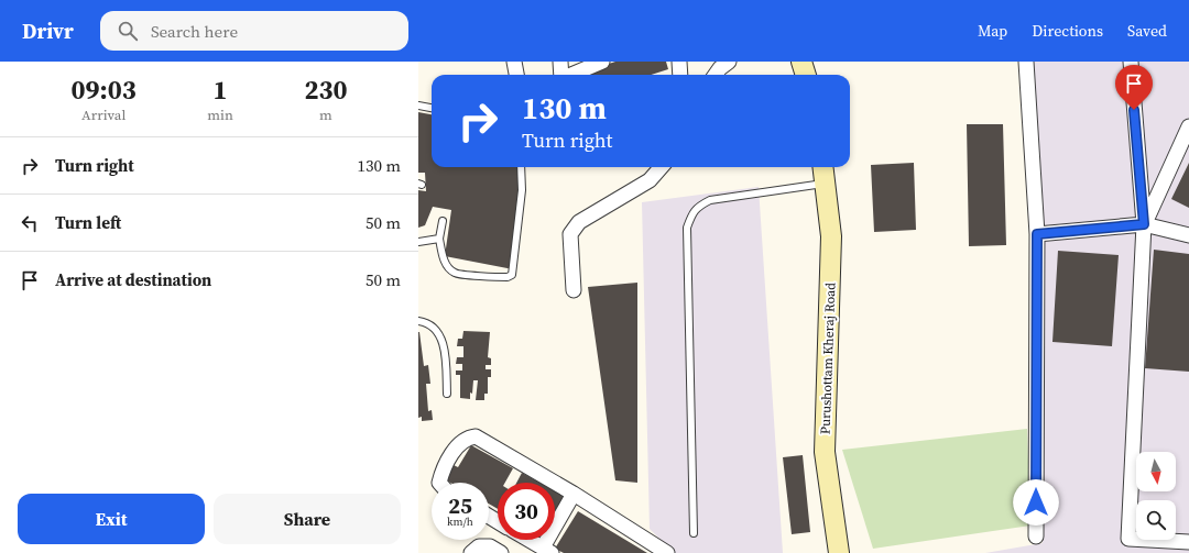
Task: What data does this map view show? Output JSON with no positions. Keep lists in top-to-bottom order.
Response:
{
  "streets": {
    "street": ["Purushottam Kheraj Road"]
  },
  "north": "bottom",
  "page": {
    "header": "Drivr",
    "search": "Search here",
    "nav": ["Map", "Directions", "Saved"],
    "eta": [
      "09:03",
      "Arrival",
      "1",
      "min",
      "230",
      "m"
    ],
    "turn": ["130 m", "Turn right"],
    "list": [
      {
        "name": "Turn right",
        "value": "130 m"
      },
      {
        "name": "Turn left",
        "value": "50 m"
      },
      {
        "name": "Arrive at destination",
        "value": "50 m"
      }
    ],
    "speed": "25 km/h",
    "limit": "30",
    "buttons": ["Exit", "Share"]
  }
}
